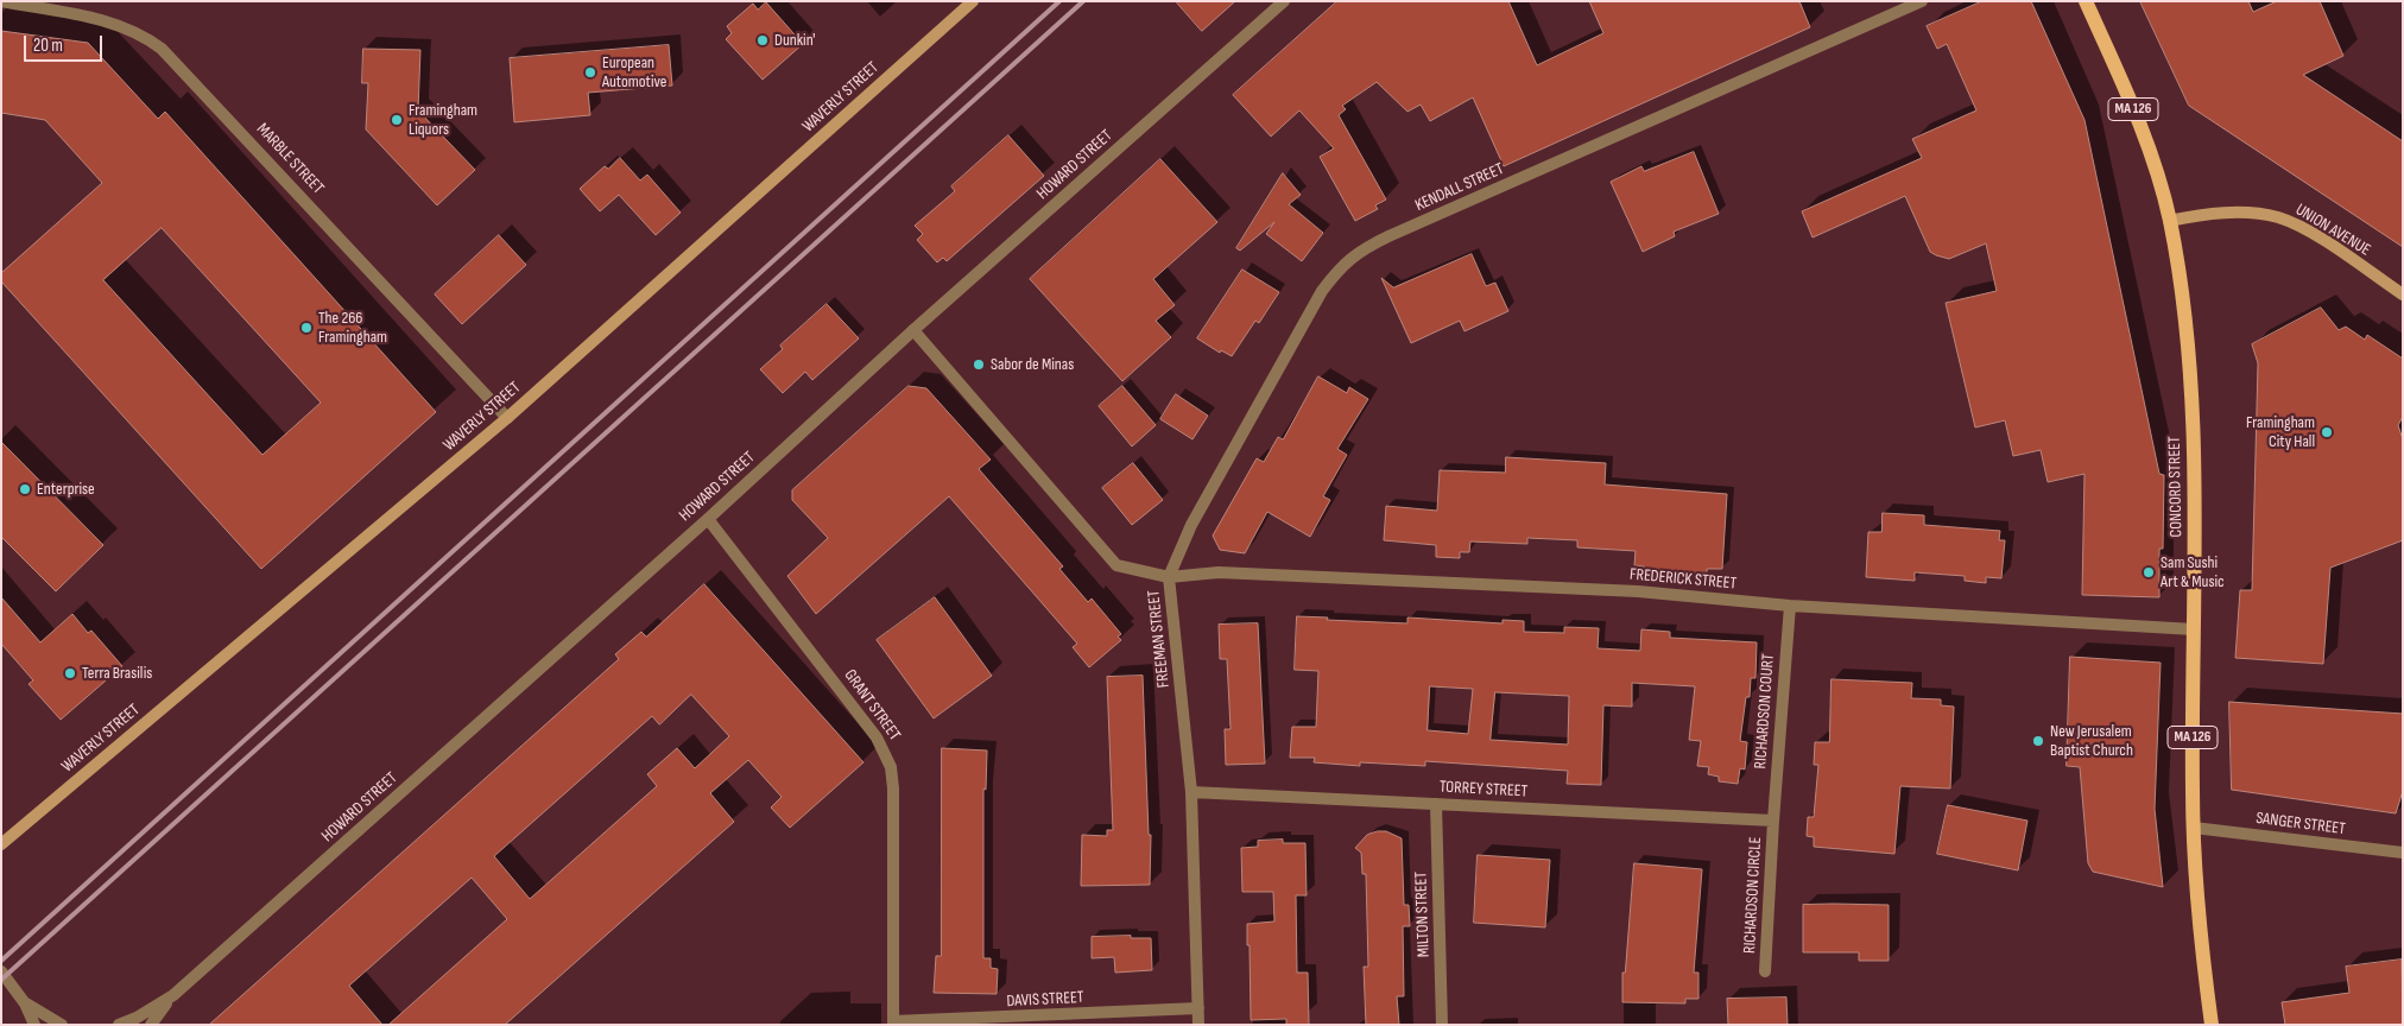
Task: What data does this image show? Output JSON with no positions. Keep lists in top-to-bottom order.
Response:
{
  "streets": {
    "main road": [
      "WAVERLY STREET",
      "MA 126",
      "UNION AVENUE",
      "CONCORD STREET"
    ],
    "street": [
      "MARBLE STREET",
      "HOWARD STREET",
      "KENDALL STREET",
      "FREDERICK STREET",
      "FREEMAN STREET",
      "GRANT STREET",
      "RICHARDSON COURT",
      "TORREY STREET",
      "SANGER STREET",
      "RICHARDSON CIRCLE",
      "MILTON STREET",
      "DAVIS STREET"
    ]
  },
  "crossings": [
    ["WAVERLY STREET", "MARBLE STREET"],
    ["HOWARD STREET", "FREEMAN STREET"],
    ["HOWARD STREET", "GRANT STREET"],
    ["KENDALL STREET", "FREDERICK STREET"],
    ["KENDALL STREET", "FREEMAN STREET"],
    ["UNION AVENUE", "CONCORD STREET"],
    ["CONCORD STREET", "FREDERICK STREET"],
    ["CONCORD STREET", "SANGER STREET"],
    ["FREDERICK STREET", "FREEMAN STREET"],
    ["FREDERICK STREET", "RICHARDSON COURT"],
    ["FREEMAN STREET", "TORREY STREET"],
    ["FREEMAN STREET", "DAVIS STREET"],
    ["GRANT STREET", "DAVIS STREET"],
    ["RICHARDSON COURT", "TORREY STREET"],
    ["RICHARDSON COURT", "RICHARDSON CIRCLE"],
    ["TORREY STREET", "RICHARDSON CIRCLE"],
    ["TORREY STREET", "MILTON STREET"]
  ],
  "places": [
    "Dunkin'",
    "European Automotive",
    "Framingham Liquors",
    "The 266 Framingham",
    "Sabor de Minas",
    "Framingham City Hall",
    "Enterprise",
    "Sam Sushi Art & Music",
    "Terra Brasilis",
    "New Jerusalem Baptist Church"
  ],
  "scale_bar": "20 m"
}
